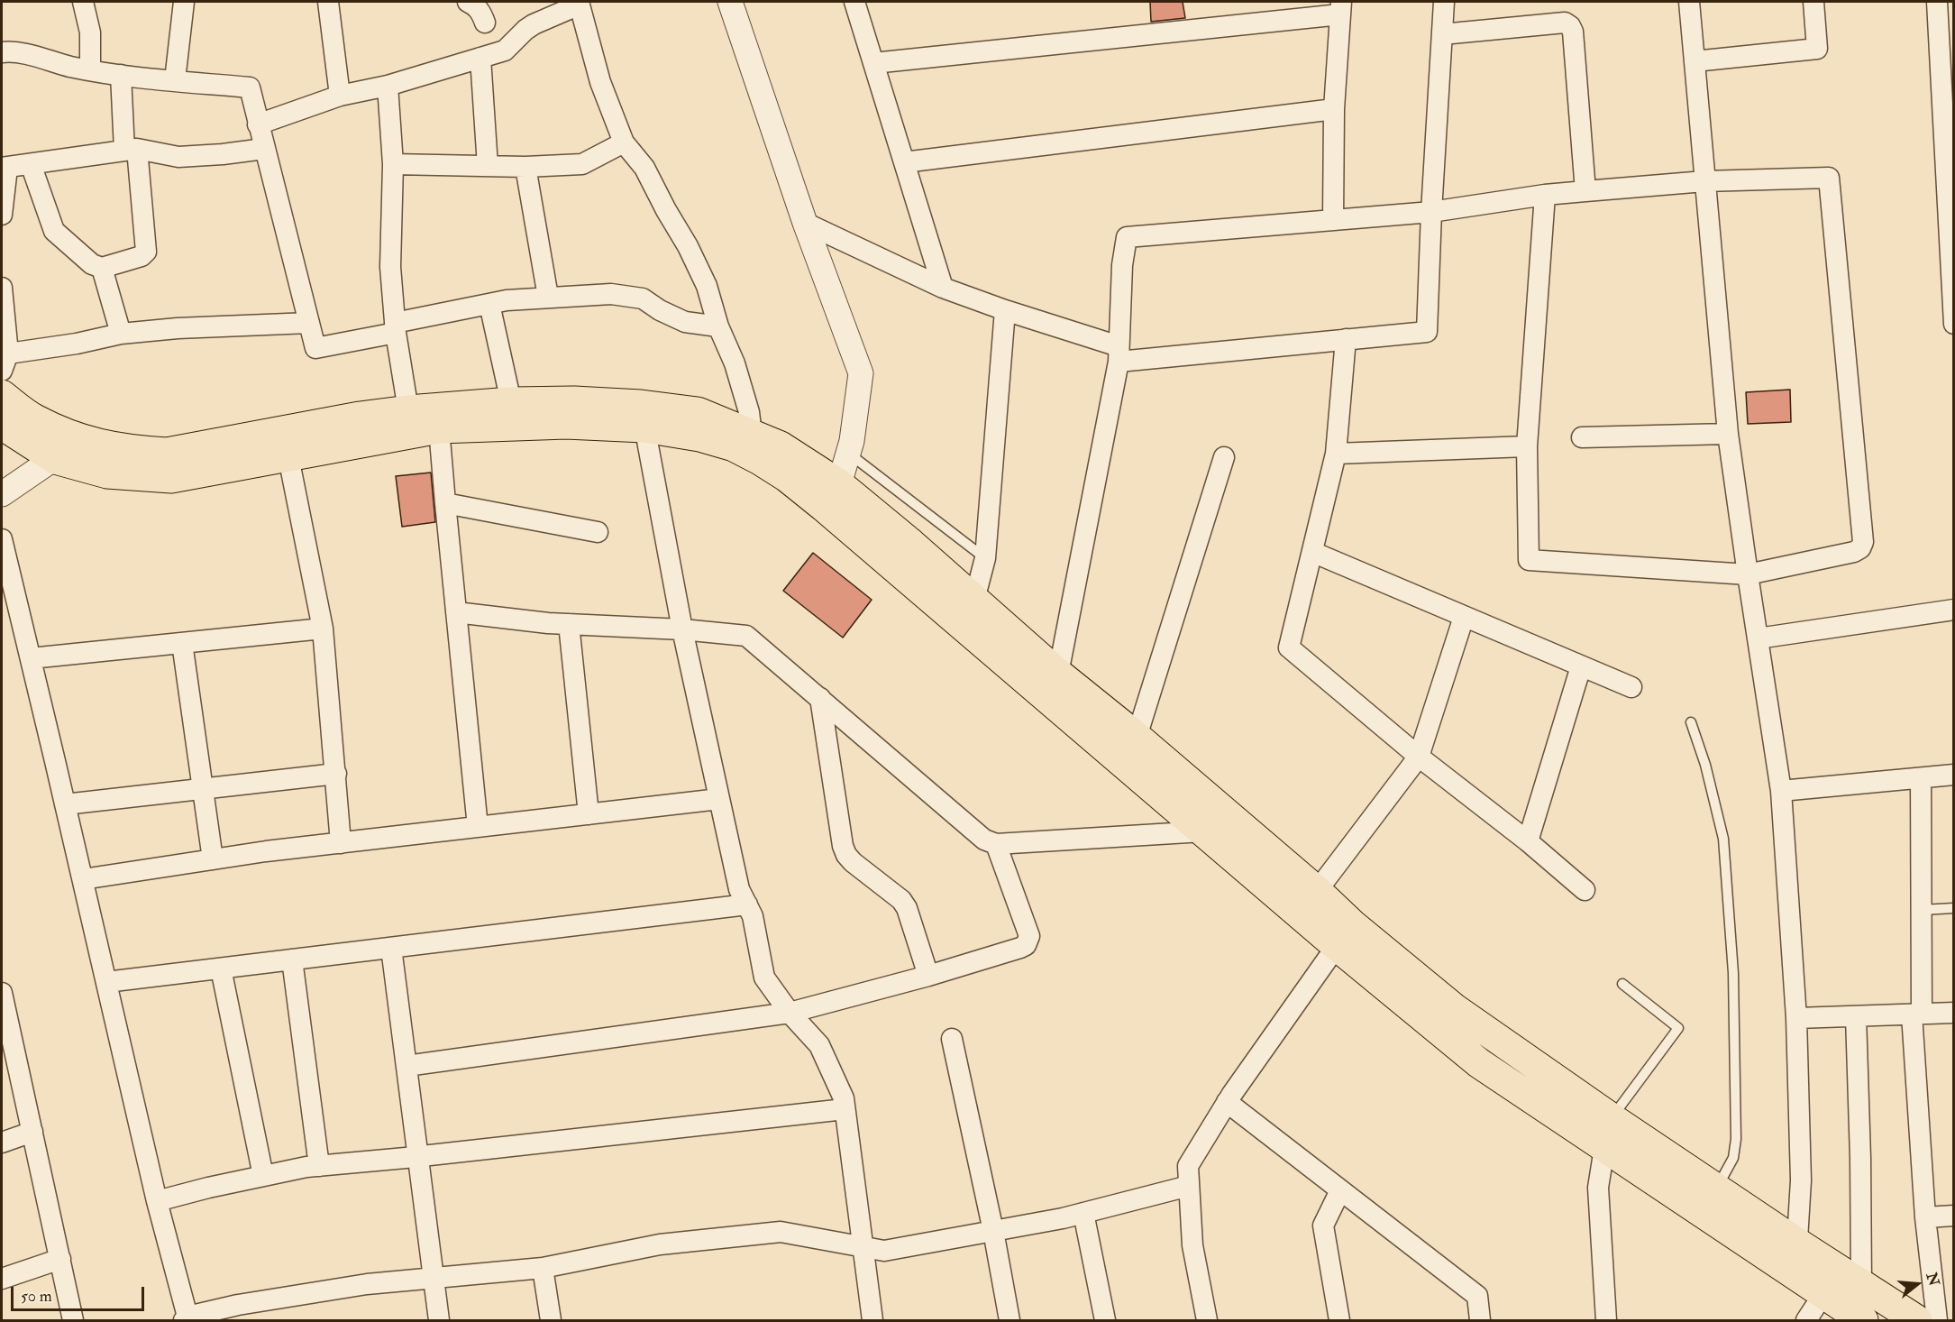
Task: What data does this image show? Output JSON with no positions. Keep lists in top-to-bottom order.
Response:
{
  "scale_bar": "50 m",
  "north": "right"
}
